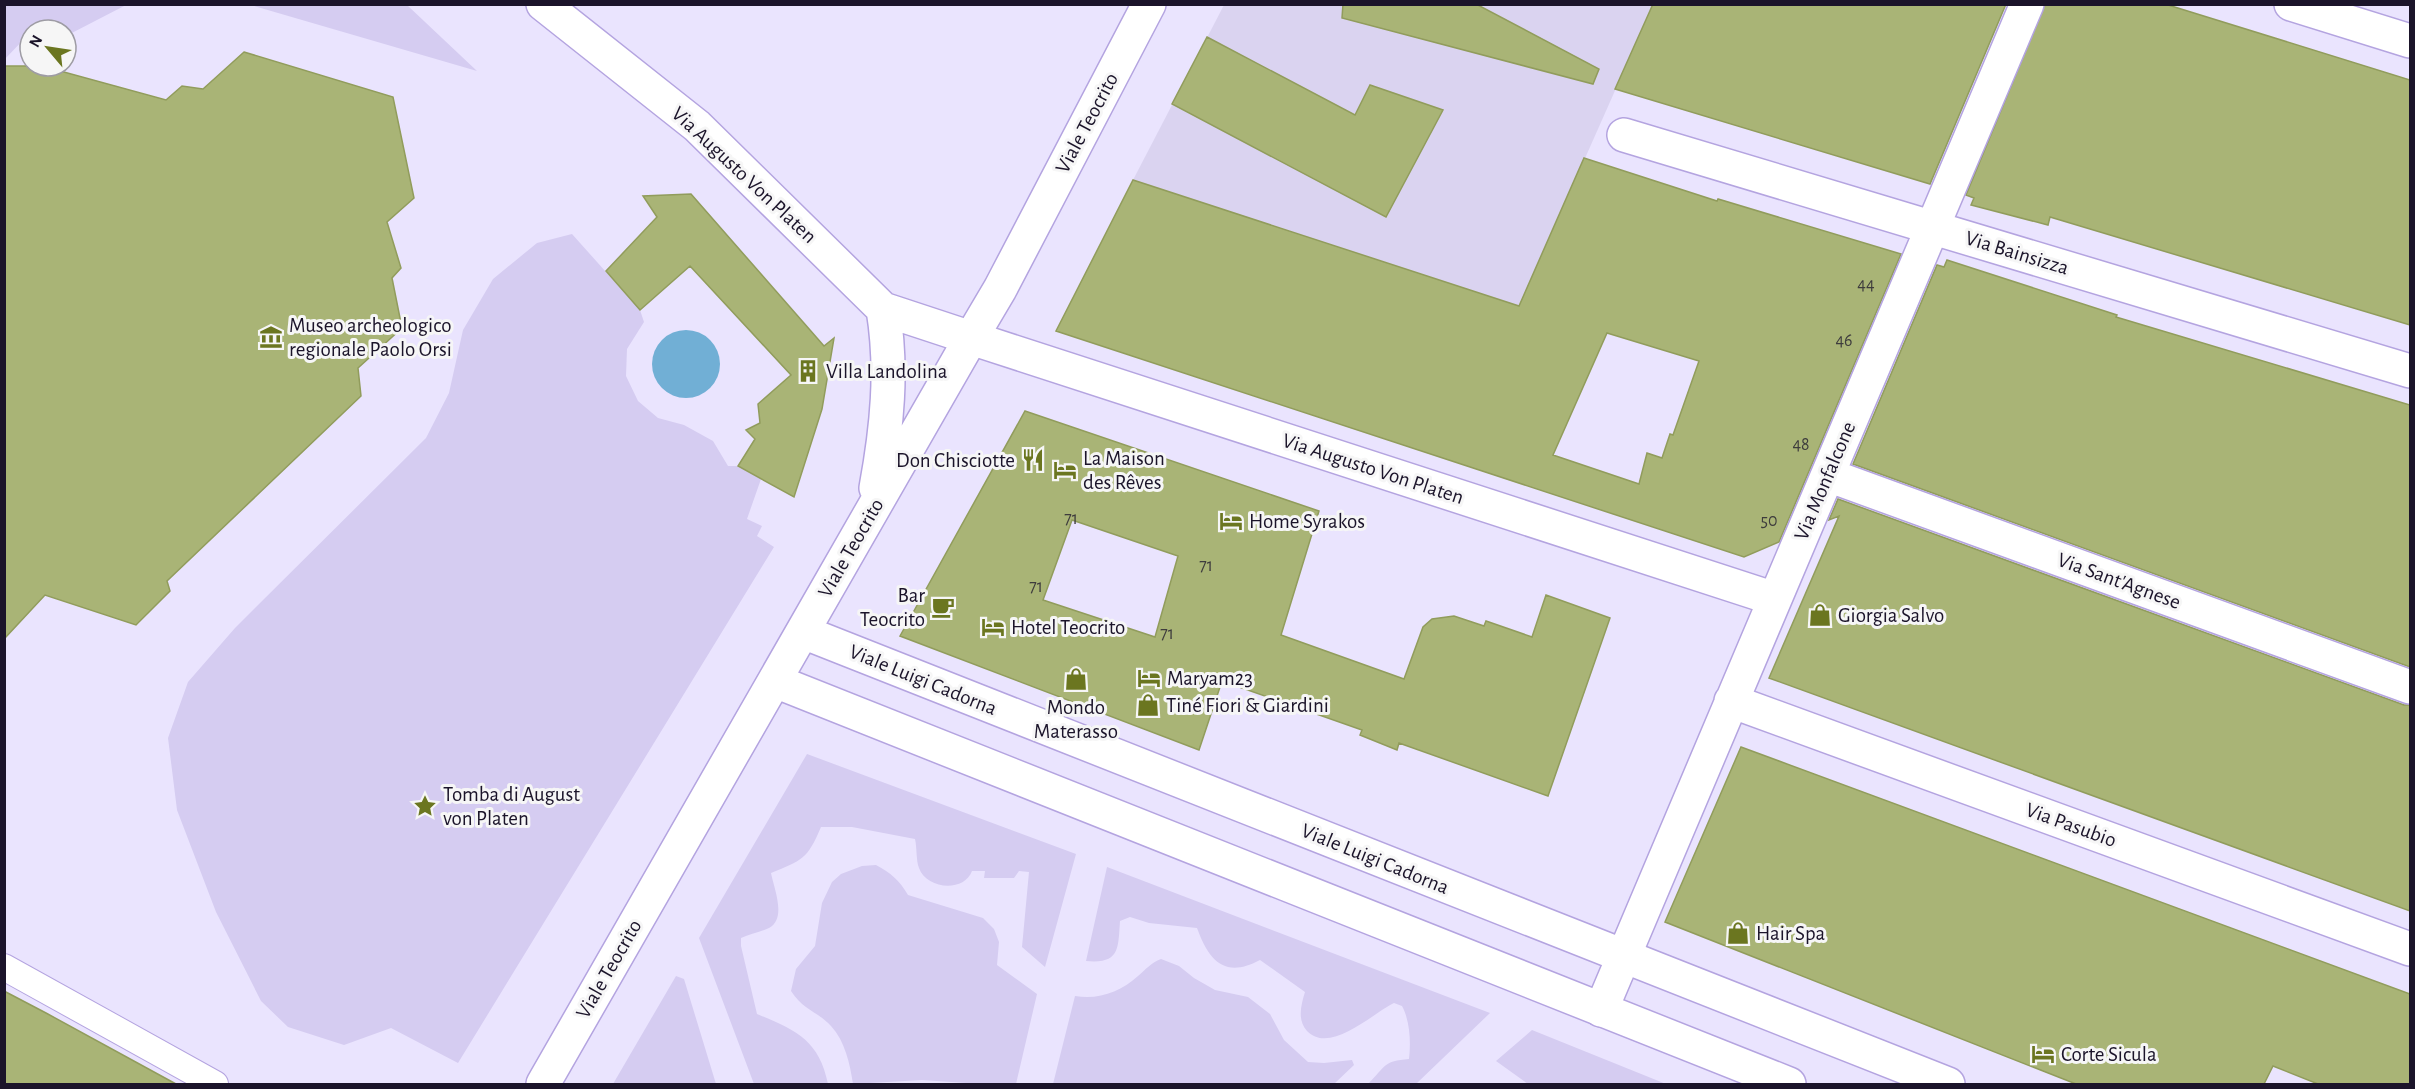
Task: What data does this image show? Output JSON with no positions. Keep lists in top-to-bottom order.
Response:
{
  "streets": {
    "street": [
      "Viale Teocrito",
      "Via Augusto Von Platen",
      "Via Bainsizza",
      "Via Monfalcone",
      "Via Sant'Agnese",
      "Viale Luigi Cadorna",
      "Via Pasubio"
    ]
  },
  "crossings": [
    ["Viale Teocrito", "Via Augusto Von Platen"],
    ["Viale Teocrito", "Viale Luigi Cadorna"],
    ["Via Augusto Von Platen", "Via Monfalcone"],
    ["Via Bainsizza", "Via Monfalcone"],
    ["Via Monfalcone", "Via Sant'Agnese"],
    ["Via Monfalcone", "Viale Luigi Cadorna"],
    ["Via Monfalcone", "Via Pasubio"]
  ],
  "places": {
    "museum": ["Museo archeologico regionale Paolo Orsi"],
    "building": ["Villa Landolina"],
    "restaurant": ["Don Chisciotte"],
    "hotel": [
      "La Maison des Rêves",
      "Home Syrakos",
      "Hotel Teocrito",
      "Maryam23",
      "Corte Sicula"
    ],
    "cafe": ["Bar Teocrito"],
    "shop": [
      "Giorgia Salvo",
      "Mondo Materasso",
      "Tiné Fiori & Giardini",
      "Hair Spa"
    ],
    "place": ["Tomba di August von Platen"]
  },
  "house_numbers": [
    "44",
    "46",
    "48",
    "71",
    "50",
    "71",
    "71",
    "71"
  ],
  "north": "top left"
}
